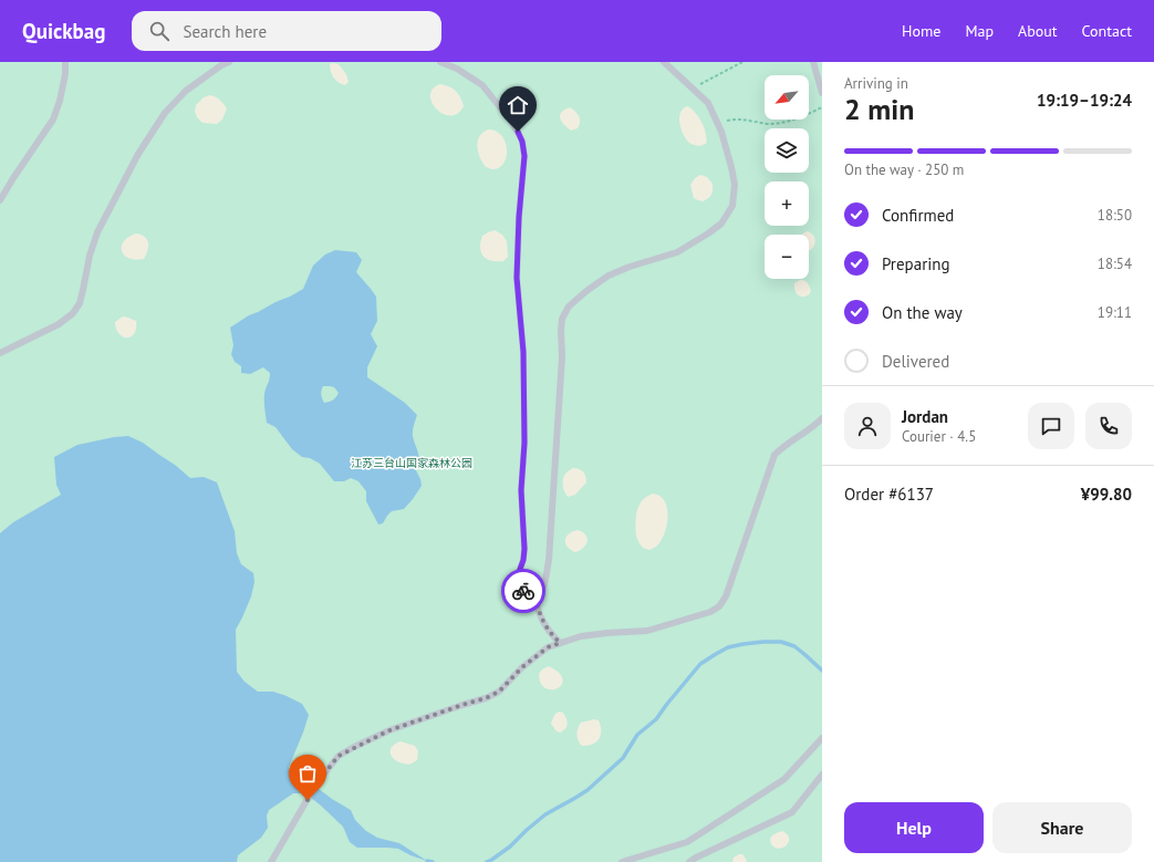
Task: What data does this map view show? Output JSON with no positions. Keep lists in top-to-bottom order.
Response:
{
  "parks": ["江苏三台山国家森林公园"],
  "north": "bottom left",
  "page": {
    "header": "Quickbag",
    "search": "Search here",
    "nav": [
      "Home",
      "Map",
      "About",
      "Contact"
    ],
    "heading": ["2 min", "Arriving in", "19:19–19:24"],
    "panel": [
      "Jordan",
      "Courier · 4.5",
      "Order #6137",
      "¥99.80"
    ],
    "map_buttons": ["+", "−"],
    "bar": "On the way · 250 m",
    "list": [
      ["Confirmed", "18:50"],
      ["Preparing", "18:54"],
      ["On the way", "19:11"],
      "Delivered"
    ],
    "buttons": ["Help", "Share"]
  }
}
